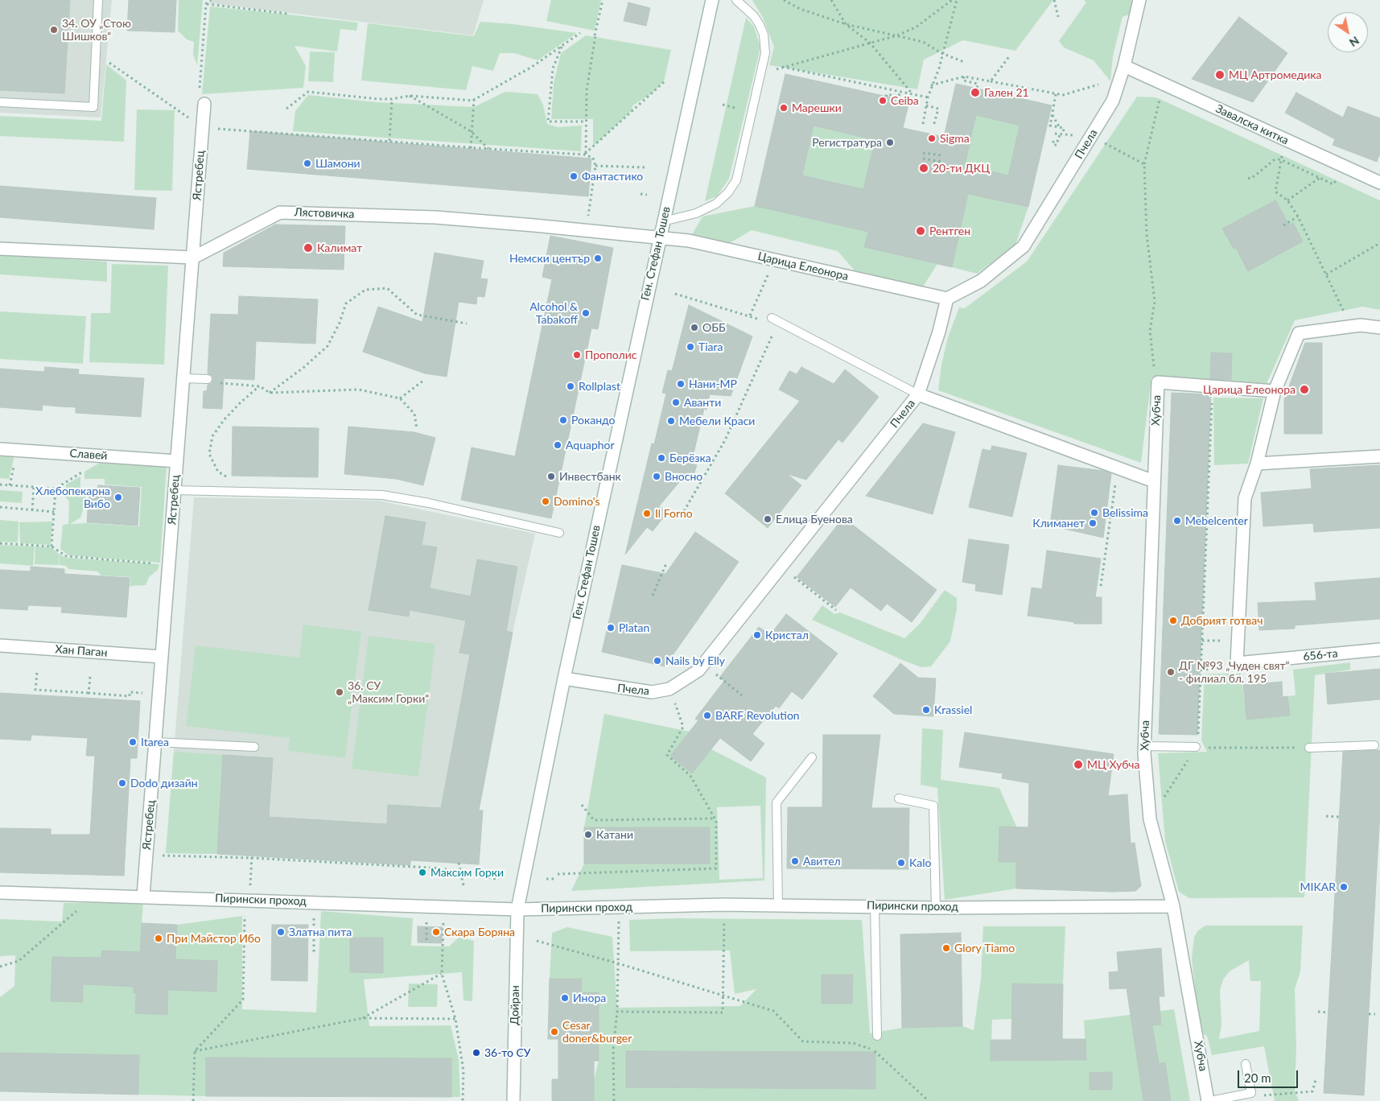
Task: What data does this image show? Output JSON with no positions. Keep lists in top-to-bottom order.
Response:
{
  "streets": {
    "street": [
      "Завалска китка",
      "Пчела",
      "Ястребец",
      "Лястовичка",
      "Ген. Стефан Тошев",
      "Царица Елеонора",
      "Хубча",
      "Славей",
      "Хан Паган",
      "656-та",
      "Пирински проход",
      "Дойран"
    ]
  },
  "crossings": [
    ["Завалска китка", "Пчела"],
    ["Пчела", "Ген. Стефан Тошев"],
    ["Пчела", "Царица Елеонора"],
    ["Ястребец", "Лястовичка"],
    ["Ястребец", "Славей"],
    ["Ястребец", "Хан Паган"],
    ["Ястребец", "Пирински проход"],
    ["Лястовичка", "Ген. Стефан Тошев"],
    ["Лястовичка", "Царица Елеонора"],
    ["Ген. Стефан Тошев", "Царица Елеонора"],
    ["Ген. Стефан Тошев", "Пирински проход"],
    ["Ген. Стефан Тошев", "Дойран"],
    ["Хубча", "Пирински проход"],
    ["Пирински проход", "Дойран"]
  ],
  "places": [
    "34. ОУ „Стою Шишков“",
    "МЦ Артромедика",
    "Гален 21",
    "Ceiba",
    "Марешки",
    "Sigma",
    "Регистратура",
    "Шамони",
    "20-ти ДКЦ",
    "Фантастико",
    "Рентген",
    "Калимат",
    "Немски център",
    "Alcohol & Tabakoff",
    "ОББ",
    "Tiara",
    "Прополис",
    "Нани-МР",
    "Rollplast",
    "Царица Елеонора",
    "Аванти",
    "Рокандо",
    "Мебели Краси",
    "Aquaphor",
    "Берёзка",
    "Инвестбанк",
    "Вносно",
    "Хлебопекарна Вибо",
    "Domino's",
    "Belissima",
    "Il Forno",
    "Елица Буенова",
    "Mebelcenter",
    "Климанет",
    "Добрият готвач",
    "Platan",
    "Кристал",
    "Nails by Elly",
    "ДГ №93 „Чуден свят“ - филиал бл. 195",
    "36. СУ „Максим Горки“",
    "Krassiel",
    "BARF Revolution",
    "Itarea",
    "МЦ Хубча",
    "Dodo дизайн",
    "Катани",
    "Авител",
    "Kalo",
    "Максим Горки",
    "MIKAR",
    "Златна пита",
    "Скара Боряна",
    "При Майстор Ибо",
    "Glory Tiamo",
    "Инора",
    "Cesar doner&burger",
    "36-то СУ"
  ],
  "scale_bar": "20 m",
  "north": "bottom right"
}
